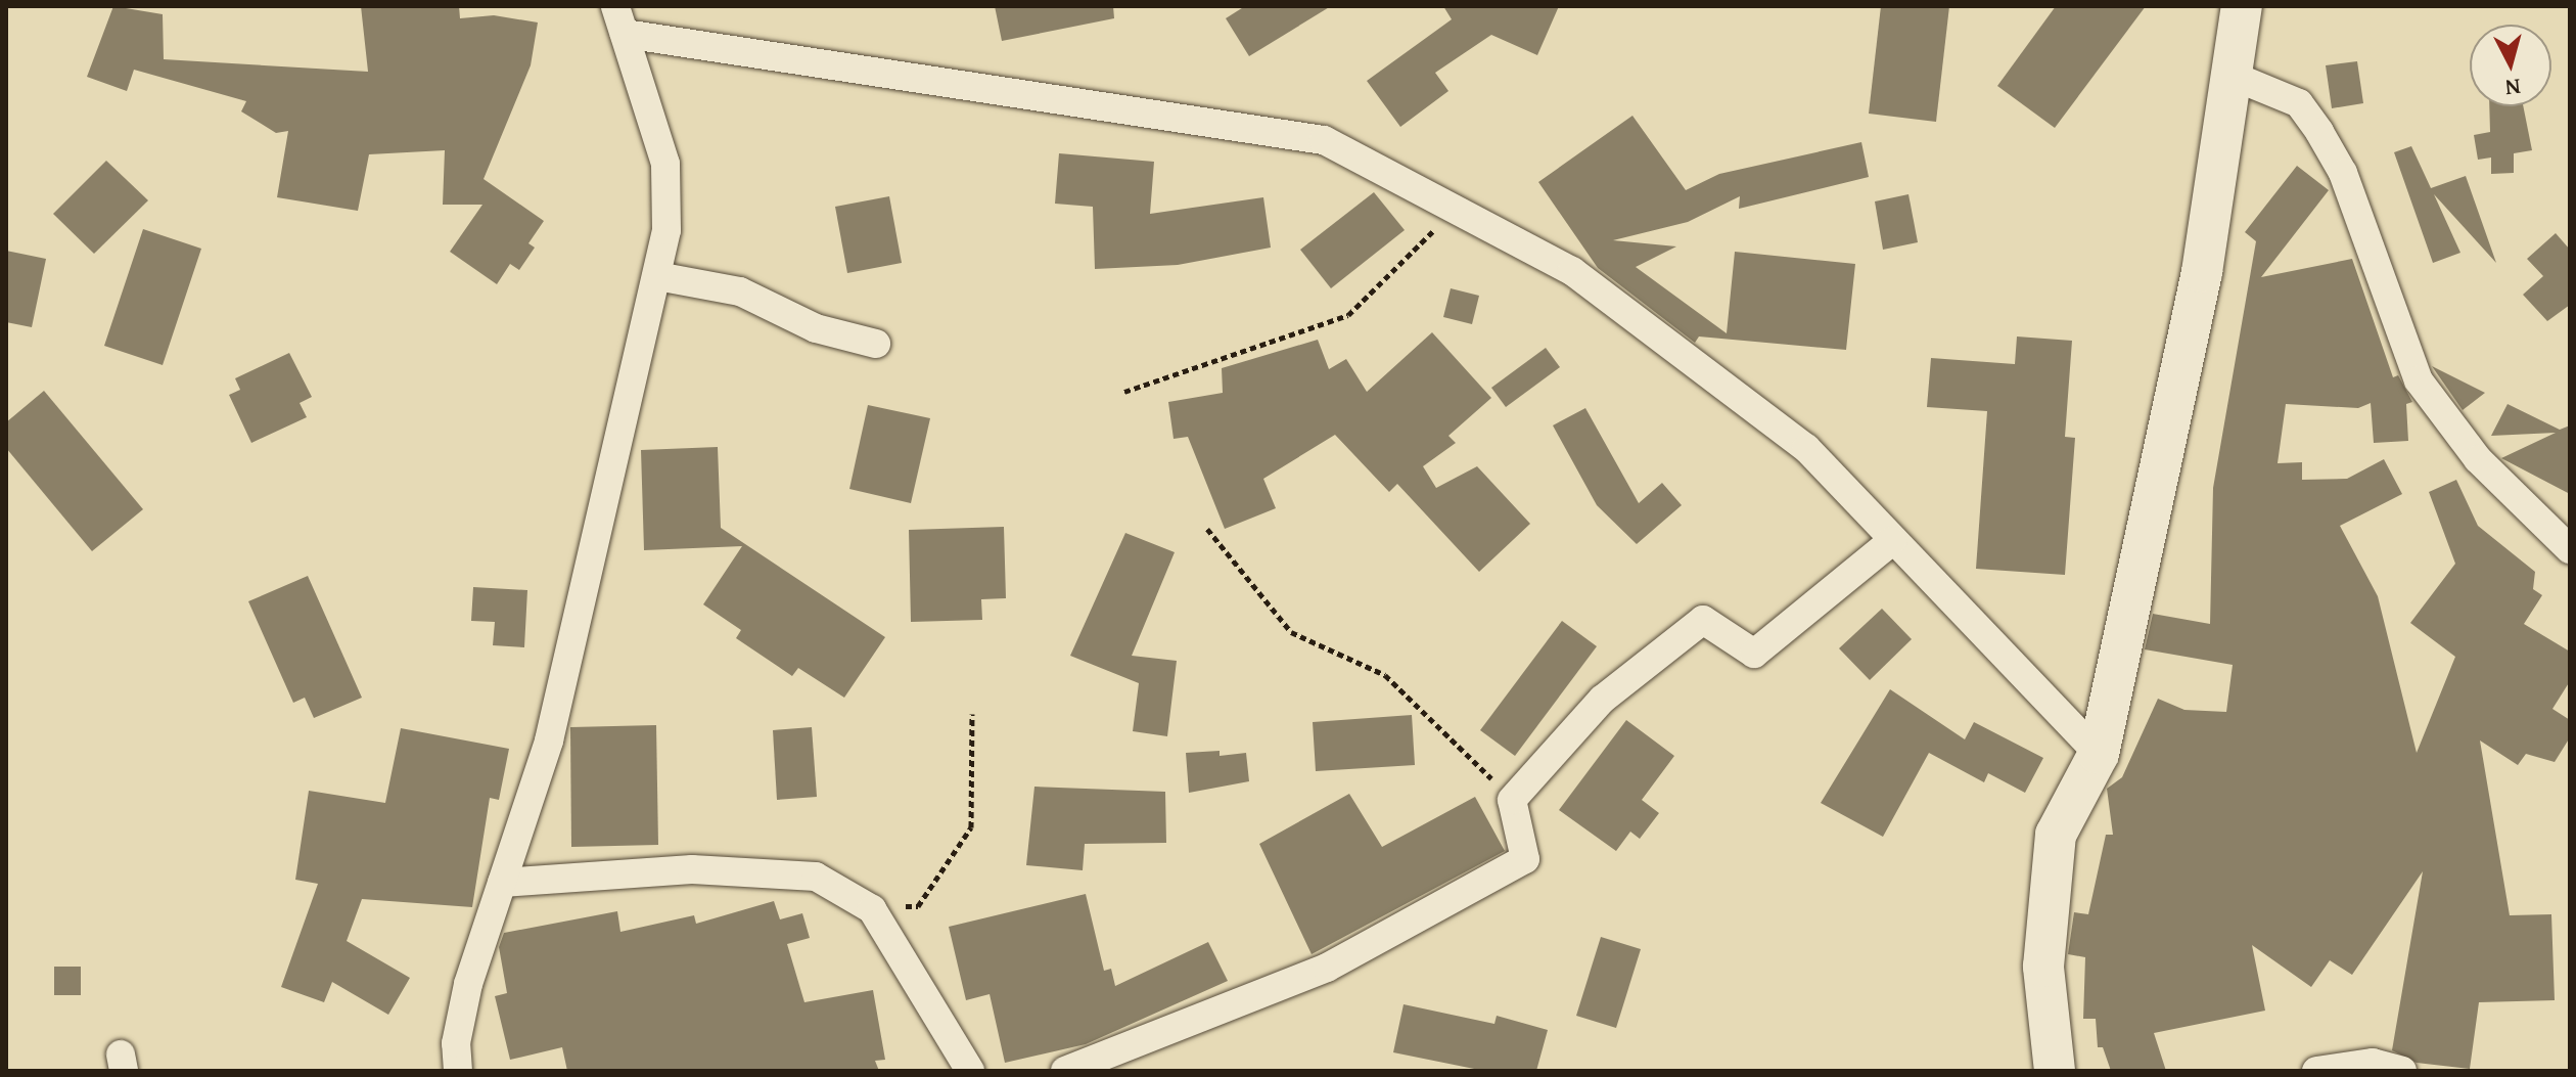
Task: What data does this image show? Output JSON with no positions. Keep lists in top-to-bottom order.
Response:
{
  "north": "bottom"
}
